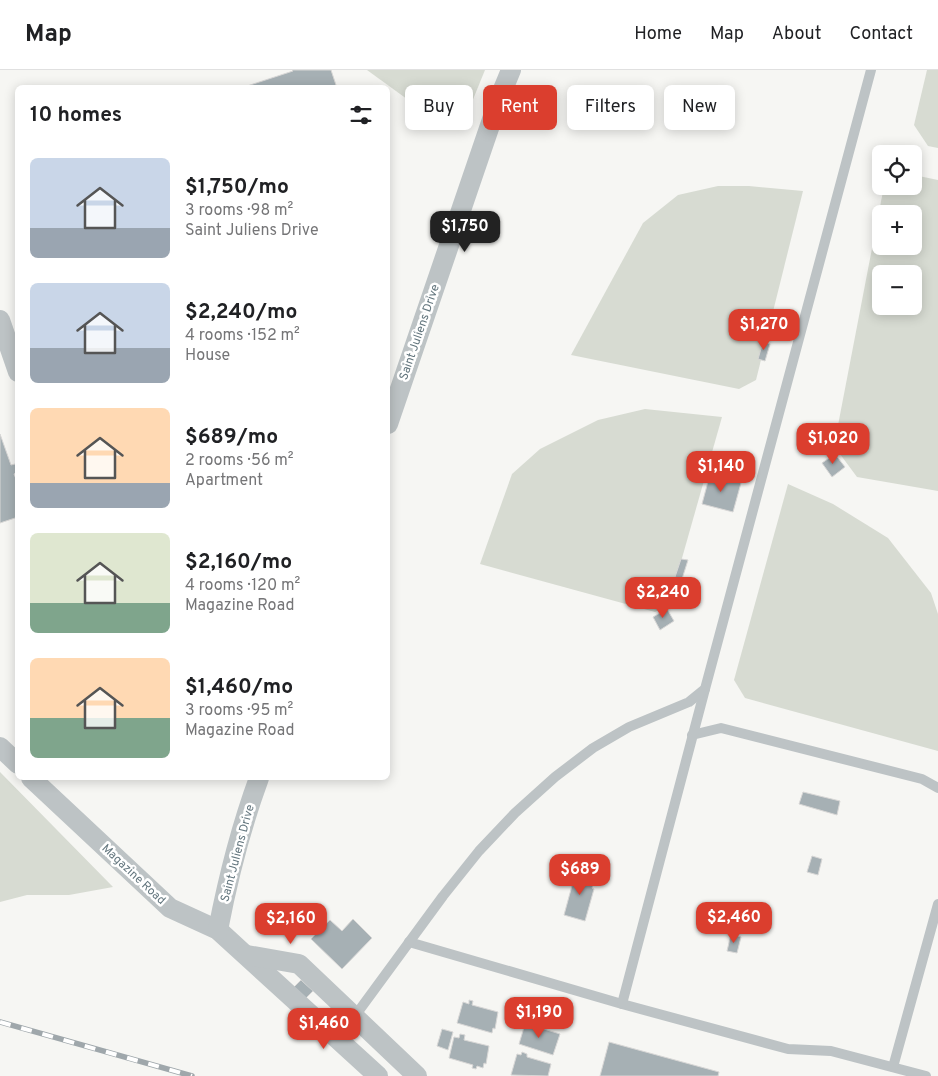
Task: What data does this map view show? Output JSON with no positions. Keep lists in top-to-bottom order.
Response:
{
  "streets": {
    "street": ["Saint Juliens Drive", "Magazine Road"]
  },
  "crossings": [
    ["Saint Juliens Drive", "Magazine Road"]
  ],
  "page": {
    "header": "Map",
    "nav": [
      "Home",
      "Map",
      "About",
      "Contact"
    ],
    "chip": [
      "Buy",
      "Rent",
      "Filters",
      "New"
    ],
    "heading": "10 homes",
    "map_buttons": ["+", "−"],
    "list": [
      {
        "name": "$1,750/mo",
        "note": "3 rooms · 98 m² · Saint Juliens Drive"
      },
      {
        "name": "$2,240/mo",
        "note": "4 rooms · 152 m² · House"
      },
      {
        "name": "$689/mo",
        "note": "2 rooms · 56 m² · Apartment"
      },
      {
        "name": "$2,160/mo",
        "note": "4 rooms · 120 m² · Magazine Road"
      },
      {
        "name": "$1,460/mo",
        "note": "3 rooms · 95 m² · Magazine Road"
      }
    ],
    "price": [
      "$1,750",
      "$1,270",
      "$1,020",
      "$1,140",
      "$2,240",
      "$689",
      "$2,460",
      "$2,160",
      "$1,190",
      "$1,460"
    ]
  }
}
